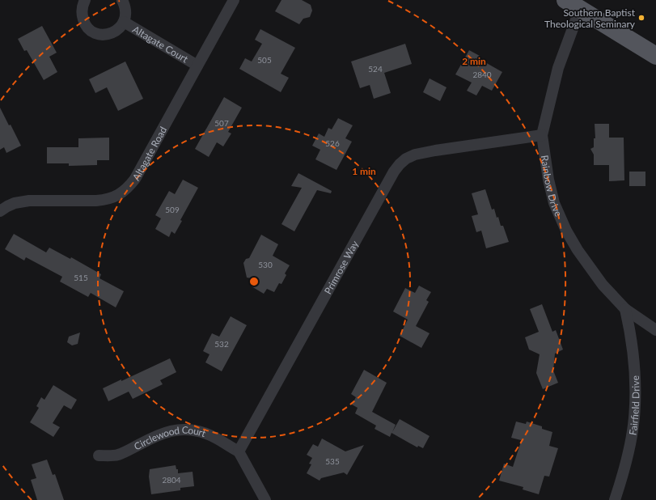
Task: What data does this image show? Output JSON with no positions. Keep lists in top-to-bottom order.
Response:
{
  "streets": {
    "street": [
      "Altagate Court",
      "Altagate Road",
      "Rainbow Drive",
      "Primrose Way",
      "Fairfield Drive",
      "Circlewood Court"
    ]
  },
  "crossings": [
    ["Altagate Court", "Altagate Road"],
    ["Rainbow Drive", "Primrose Way"],
    ["Rainbow Drive", "Fairfield Drive"],
    ["Primrose Way", "Circlewood Court"]
  ],
  "places": ["Southern Baptist Theological Seminary"],
  "house_numbers": [
    "505",
    "524",
    "2840",
    "507",
    "526",
    "509",
    "530",
    "515",
    "532",
    "535",
    "2804"
  ],
  "rings": ["2 min", "1 min"]
}
